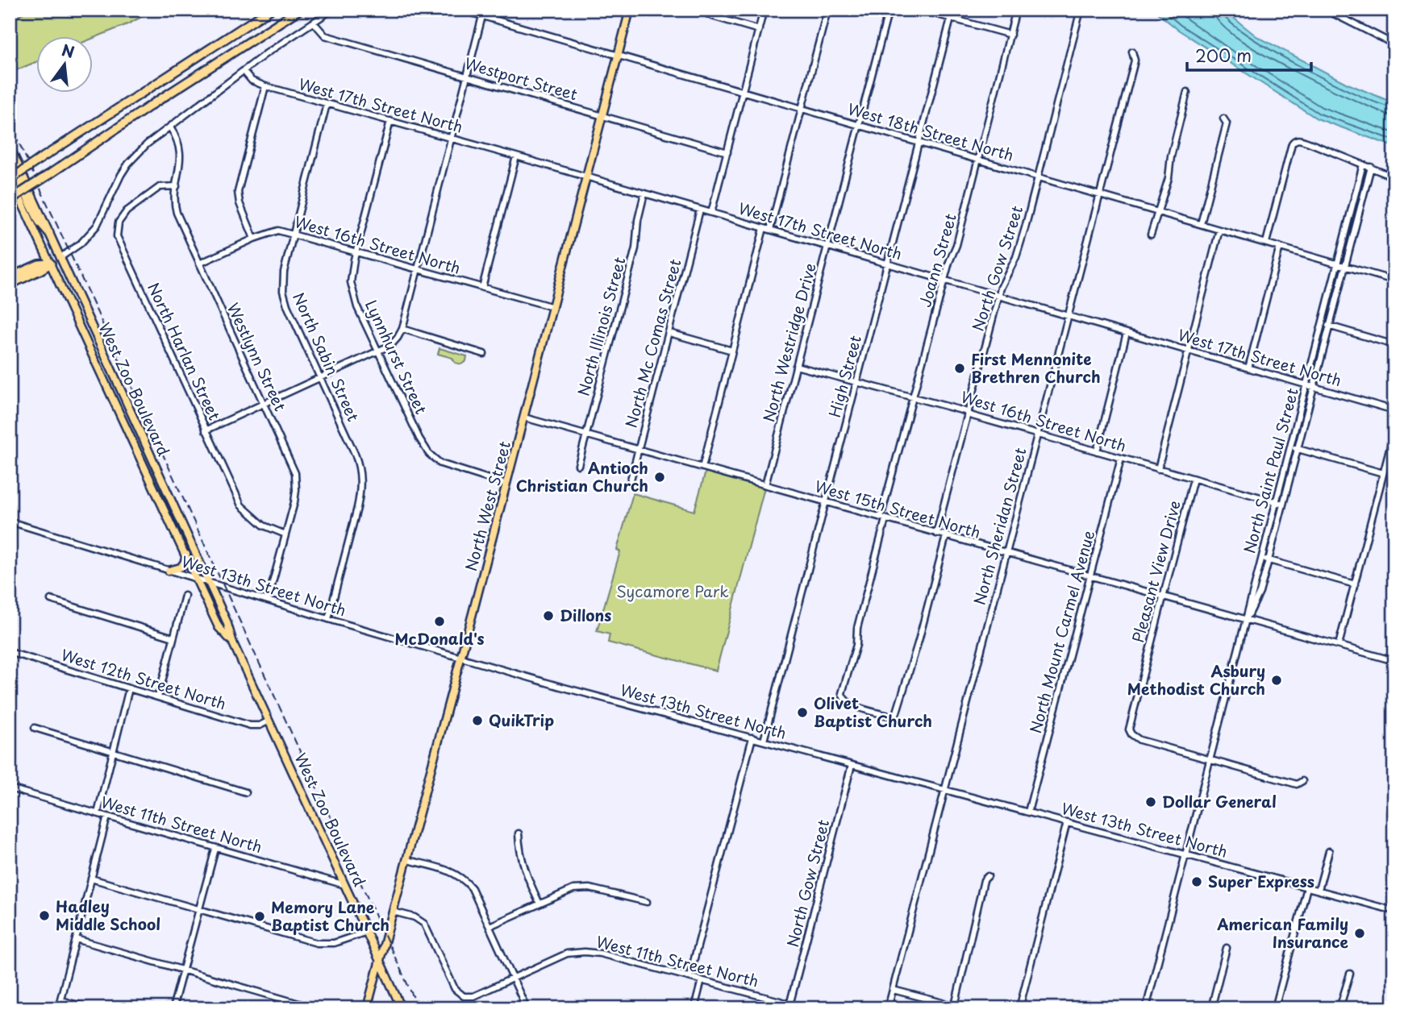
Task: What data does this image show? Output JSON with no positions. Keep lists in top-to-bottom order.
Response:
{
  "streets": {
    "main road": ["West Zoo Boulevard", "North West Street"],
    "street": [
      "Westport Street",
      "West 17th Street North",
      "West 18th Street North",
      "West 16th Street North",
      "Joann Street",
      "North Gow Street",
      "North Illinois Street",
      "North Westridge Drive",
      "North Mc Comas Street",
      "North Harlan Street",
      "Westlynn Street",
      "North Sabin Street",
      "Lynnhurst Street",
      "High Street",
      "North Saint Paul Street",
      "West 15th Street North",
      "North Sheridan Street",
      "Pleasant View Drive",
      "West 13th Street North",
      "North Mount Carmel Avenue",
      "West 12th Street North",
      "West 11th Street North"
    ]
  },
  "crossings": [
    ["Westport Street", "North West Street"],
    ["West 17th Street North", "Joann Street"],
    ["West 17th Street North", "North Gow Street"],
    ["West 17th Street North", "North Illinois Street"],
    ["West 17th Street North", "North Westridge Drive"],
    ["West 17th Street North", "North Mc Comas Street"],
    ["West 17th Street North", "North Sabin Street"],
    ["West 17th Street North", "Lynnhurst Street"],
    ["West 17th Street North", "High Street"],
    ["West 17th Street North", "North Saint Paul Street"],
    ["West 17th Street North", "North West Street"],
    ["West 17th Street North", "North Sheridan Street"],
    ["West 18th Street North", "Joann Street"],
    ["West 18th Street North", "North Gow Street"],
    ["West 18th Street North", "North Westridge Drive"],
    ["West 18th Street North", "High Street"],
    ["West 18th Street North", "North Saint Paul Street"],
    ["West 18th Street North", "North West Street"],
    ["West 18th Street North", "North Sheridan Street"],
    ["West 16th Street North", "Joann Street"],
    ["West 16th Street North", "North Gow Street"],
    ["West 16th Street North", "North Westridge Drive"],
    ["West 16th Street North", "Westlynn Street"],
    ["West 16th Street North", "North Sabin Street"],
    ["West 16th Street North", "Lynnhurst Street"],
    ["West 16th Street North", "High Street"],
    ["West 16th Street North", "North Saint Paul Street"],
    ["West 16th Street North", "North West Street"],
    ["West 16th Street North", "North Sheridan Street"],
    ["West 16th Street North", "Pleasant View Drive"],
    ["West 16th Street North", "North Mount Carmel Avenue"],
    ["Joann Street", "West 15th Street North"],
    ["North Gow Street", "West 15th Street North"],
    ["North Gow Street", "West 13th Street North"],
    ["North Gow Street", "West 11th Street North"],
    ["North Illinois Street", "West 15th Street North"],
    ["North Westridge Drive", "West 15th Street North"],
    ["North Mc Comas Street", "West 15th Street North"],
    ["North Harlan Street", "Westlynn Street"],
    ["Westlynn Street", "West 13th Street North"],
    ["North Sabin Street", "West 13th Street North"],
    ["Lynnhurst Street", "North West Street"],
    ["High Street", "West 15th Street North"],
    ["High Street", "West 13th Street North"],
    ["West Zoo Boulevard", "North West Street"],
    ["West Zoo Boulevard", "West 13th Street North"],
    ["West Zoo Boulevard", "West 12th Street North"],
    ["West Zoo Boulevard", "West 11th Street North"],
    ["North Saint Paul Street", "West 15th Street North"],
    ["North Saint Paul Street", "Pleasant View Drive"],
    ["North Saint Paul Street", "West 13th Street North"],
    ["North West Street", "West 15th Street North"],
    ["North West Street", "West 13th Street North"],
    ["North West Street", "West 11th Street North"],
    ["West 15th Street North", "North Sheridan Street"],
    ["West 15th Street North", "Pleasant View Drive"],
    ["West 15th Street North", "North Mount Carmel Avenue"],
    ["North Sheridan Street", "West 13th Street North"],
    ["West 13th Street North", "North Mount Carmel Avenue"]
  ],
  "parks": ["Sycamore Park"],
  "places": [
    "First Mennonite Brethren Church",
    "Antioch Christian Church",
    "Dillons",
    "McDonald's",
    "Asbury Methodist Church",
    "Olivet Baptist Church",
    "QuikTrip",
    "Dollar General",
    "Super Express",
    "Hadley Middle School",
    "Memory Lane Baptist Church",
    "American Family Insurance"
  ],
  "scale_bar": "200 m",
  "north": "top"
}
